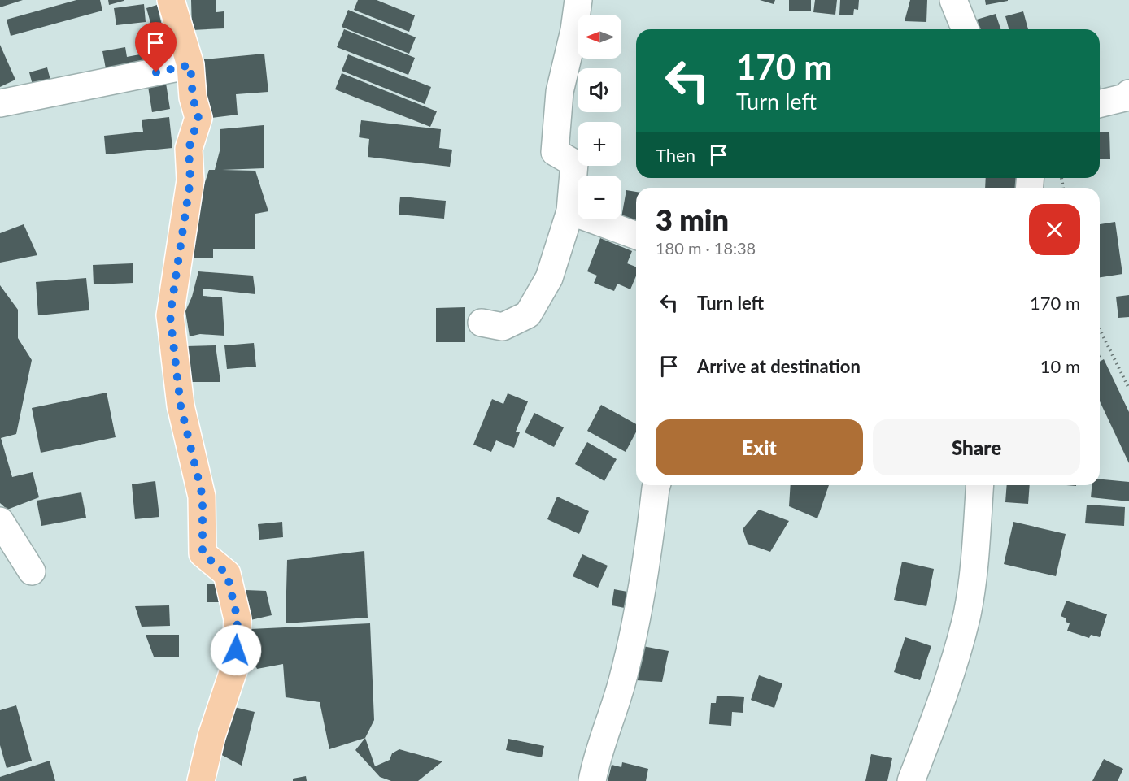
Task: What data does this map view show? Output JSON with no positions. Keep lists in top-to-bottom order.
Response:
{
  "north": "left",
  "page": {
    "map_buttons": ["+", "−"],
    "turn": ["170 m", "Turn left"],
    "then": "Then",
    "heading": ["3 min", "180 m · 18:38"],
    "list": [
      {
        "name": "Turn left",
        "value": "170 m"
      },
      {
        "name": "Arrive at destination",
        "value": "10 m"
      }
    ],
    "buttons": ["Exit", "Share"]
  }
}
